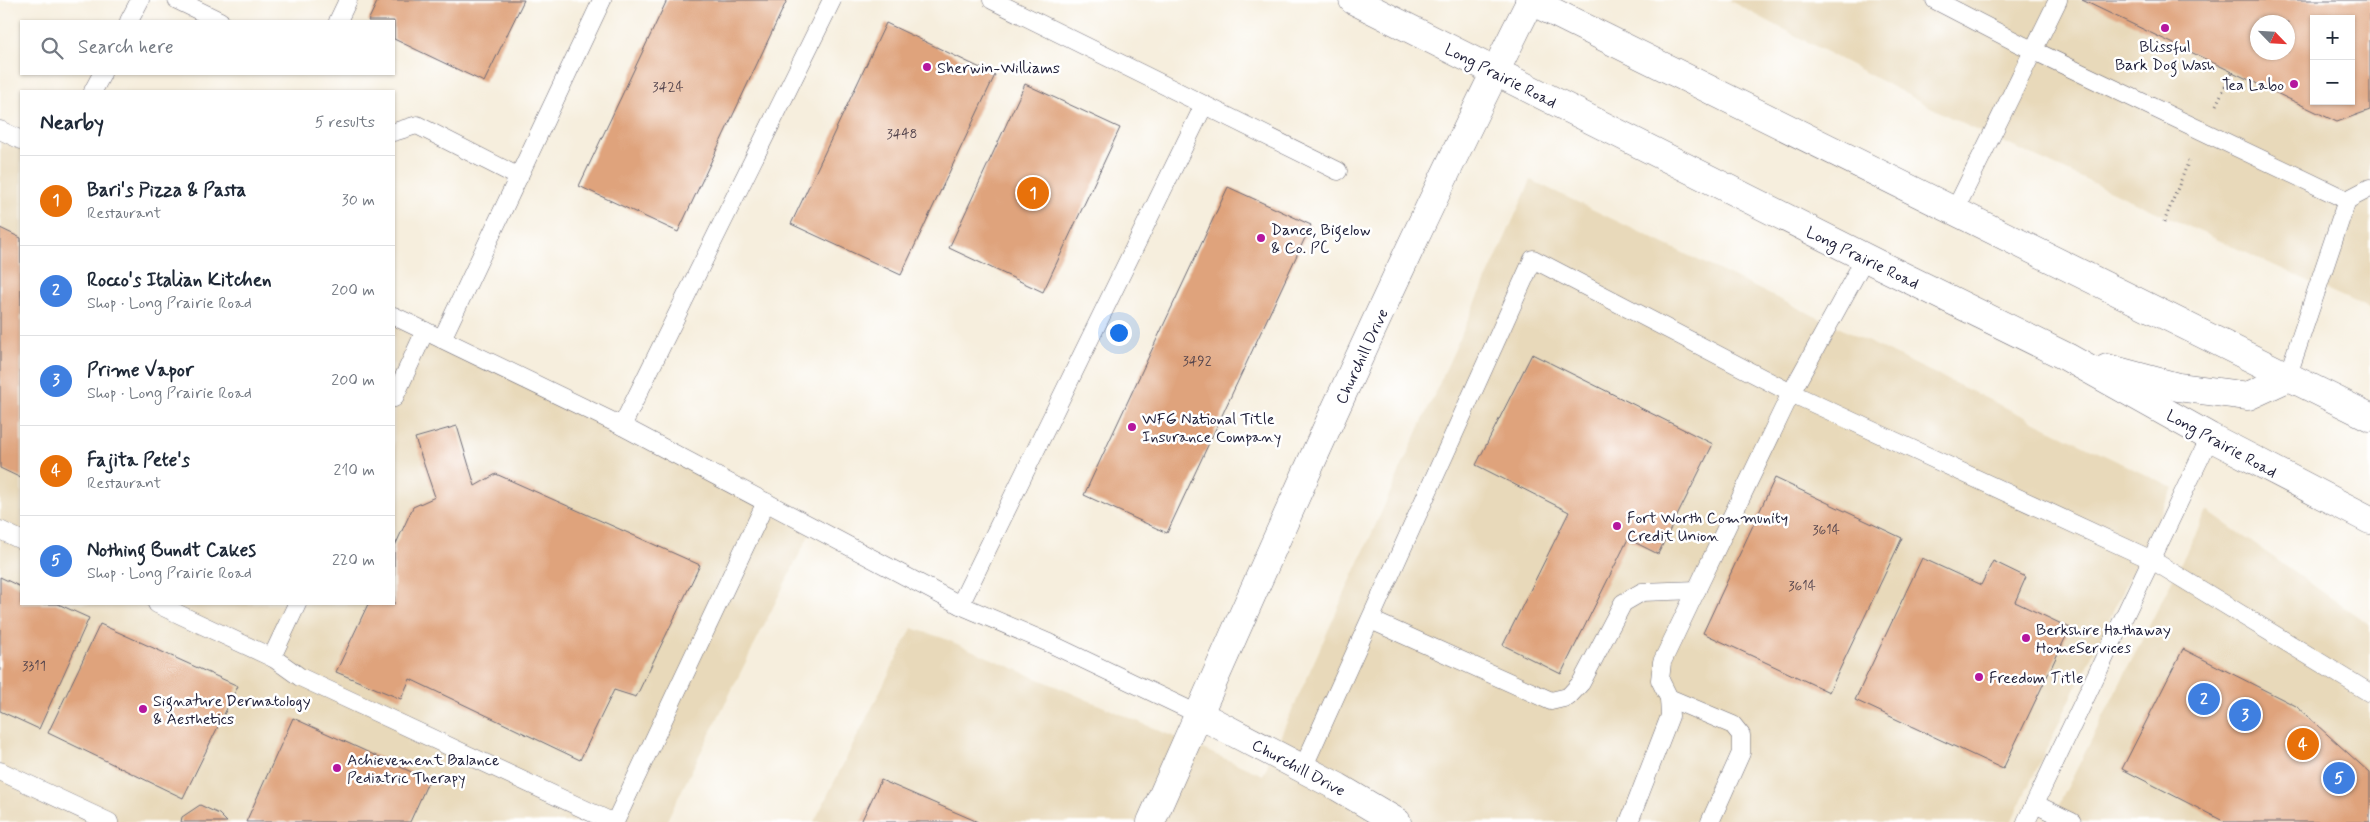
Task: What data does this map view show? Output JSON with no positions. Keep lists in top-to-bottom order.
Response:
{
  "streets": {
    "main road": ["Long Prairie Road", "Churchill Drive"]
  },
  "crossings": [
    ["Long Prairie Road", "Churchill Drive"]
  ],
  "places": [
    "Blissful Bark Dog Wash",
    "Sherwin-Williams",
    "Tea Labo",
    "Dance, Bigelow & Co. PC",
    "WFG National Title Insurance Company",
    "Fort Worth Community Credit Union",
    "Berkshire Hathaway HomeServices",
    "Freedom Title",
    "Signature Dermatology & Aesthetics",
    "Achievement Balance Pediatric Therapy"
  ],
  "house_numbers": [
    "3424",
    "3448",
    "3492",
    "3614",
    "3614",
    "3311"
  ],
  "north": "bottom right",
  "page": {
    "map_buttons": ["+", "−"],
    "search": "Search here",
    "heading": ["Nearby", "5 results"],
    "list": [
      {
        "mark": "1",
        "name": "Bari's Pizza & Pasta",
        "note": "Restaurant",
        "value": "30 m"
      },
      {
        "mark": "2",
        "name": "Rocco's Italian Kitchen",
        "note": "Shop · Long Prairie Road",
        "value": "200 m"
      },
      {
        "mark": "3",
        "name": "Prime Vapor",
        "note": "Shop · Long Prairie Road",
        "value": "200 m"
      },
      {
        "mark": "4",
        "name": "Fajita Pete's",
        "note": "Restaurant",
        "value": "210 m"
      },
      {
        "mark": "5",
        "name": "Nothing Bundt Cakes",
        "note": "Shop · Long Prairie Road",
        "value": "220 m"
      }
    ],
    "pins": [
      "1",
      "2",
      "3",
      "4",
      "5"
    ]
  }
}
